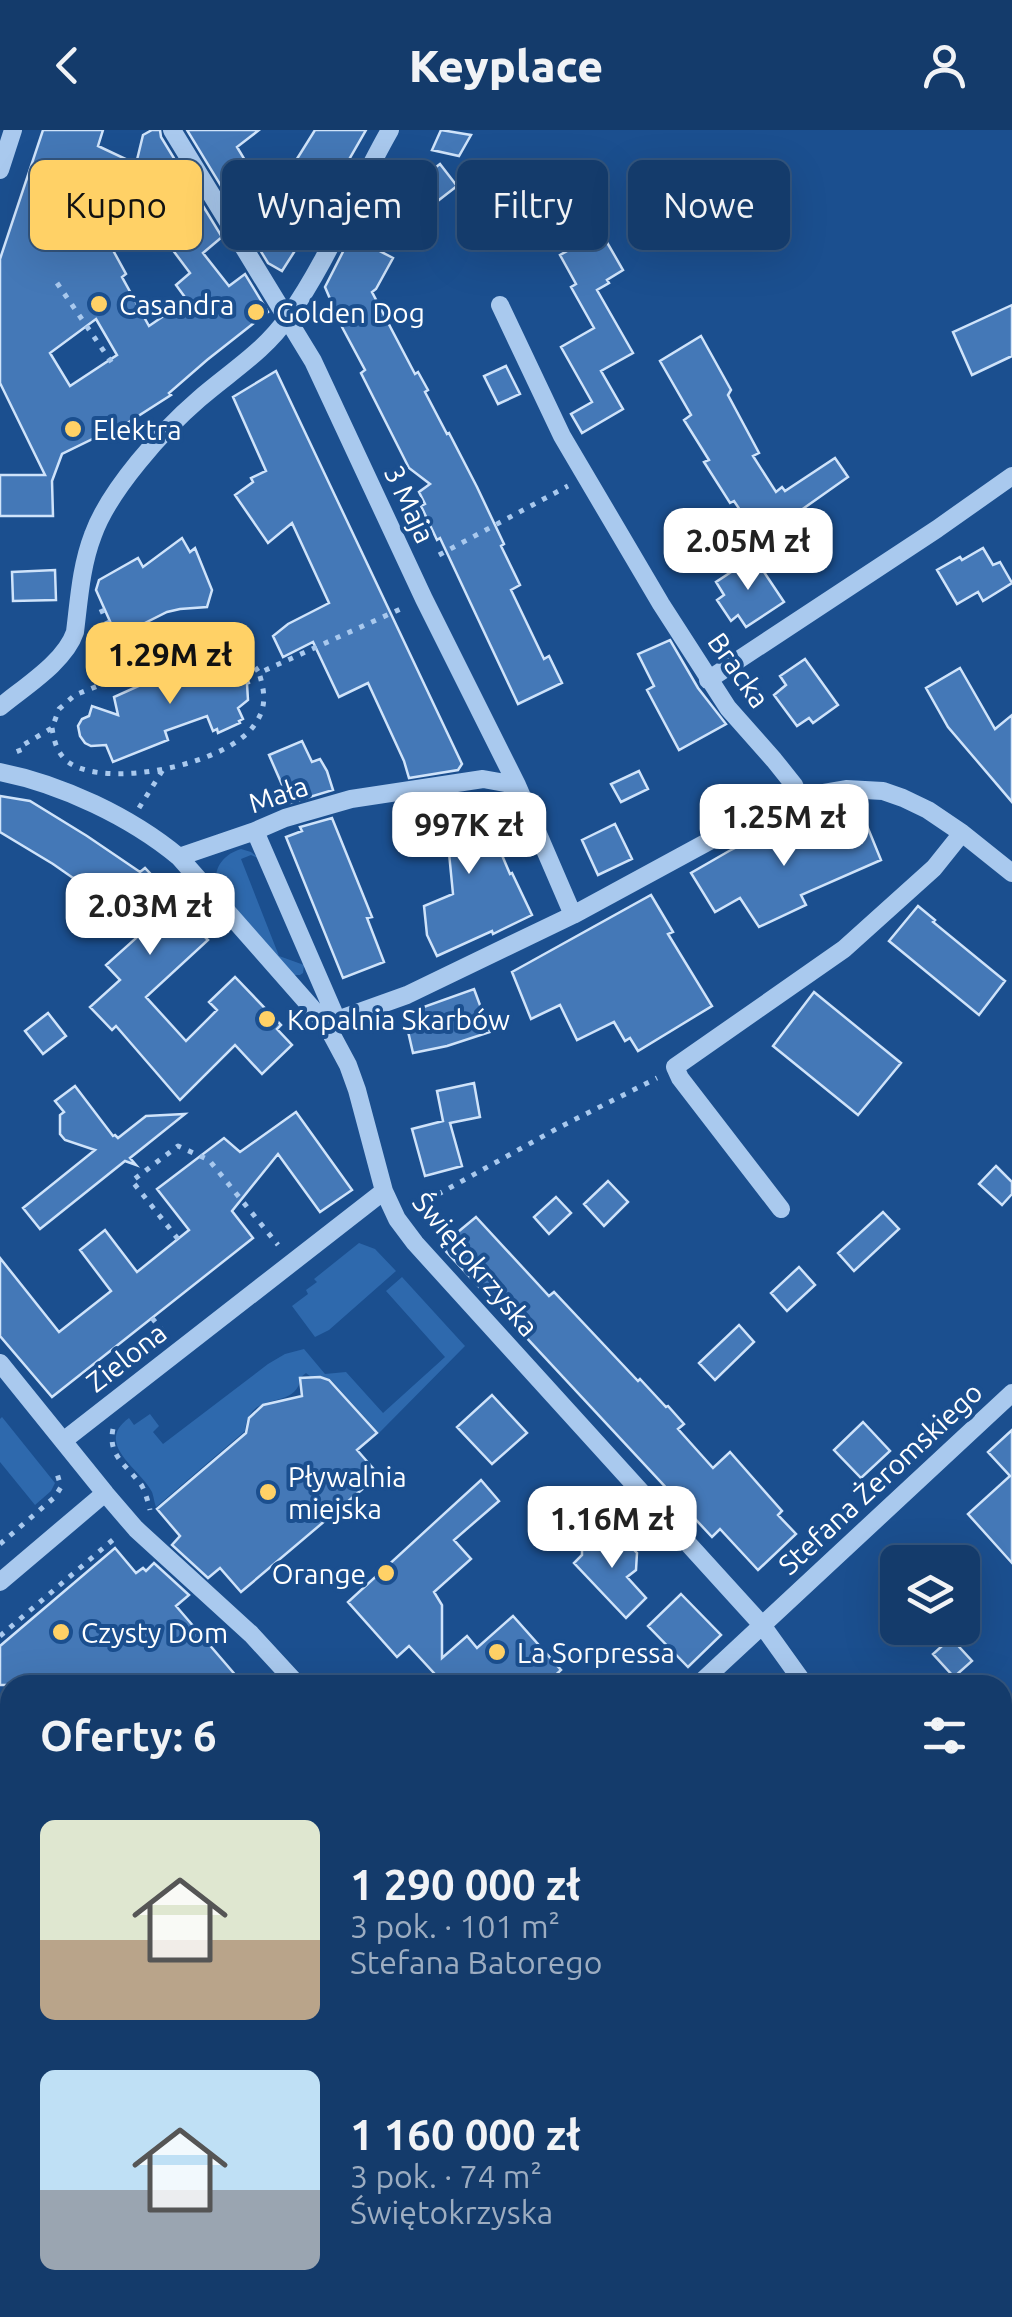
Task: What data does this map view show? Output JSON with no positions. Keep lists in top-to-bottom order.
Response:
{
  "streets": {
    "street": [
      "3 Maja",
      "Bracka",
      "Mała",
      "Świętokrzyska",
      "Zielona",
      "Stefana Żeromskiego"
    ]
  },
  "crossings": [
    ["3 Maja", "Mała"],
    ["Mała", "Świętokrzyska"],
    ["Świętokrzyska", "Zielona"],
    ["Świętokrzyska", "Stefana Żeromskiego"]
  ],
  "places": [
    "Casandra",
    "Golden Dog",
    "Elektra",
    "Kopalnia Skarbów",
    "Pływalnia miejska",
    "Orange",
    "Czysty Dom",
    "La Sorpressa"
  ],
  "page": {
    "header": "Keyplace",
    "chip": [
      "Kupno",
      "Wynajem",
      "Filtry",
      "Nowe"
    ],
    "price": [
      "2.05M zł",
      "1.29M zł",
      "1.25M zł",
      "997K zł",
      "2.03M zł",
      "1.16M zł"
    ],
    "heading": "Oferty: 6",
    "list": [
      {
        "name": "1 290 000 zł",
        "note": "3 pok. · 101 m² · Stefana Batorego"
      },
      {
        "name": "1 160 000 zł",
        "note": "3 pok. · 74 m² · Świętokrzyska"
      }
    ]
  }
}
